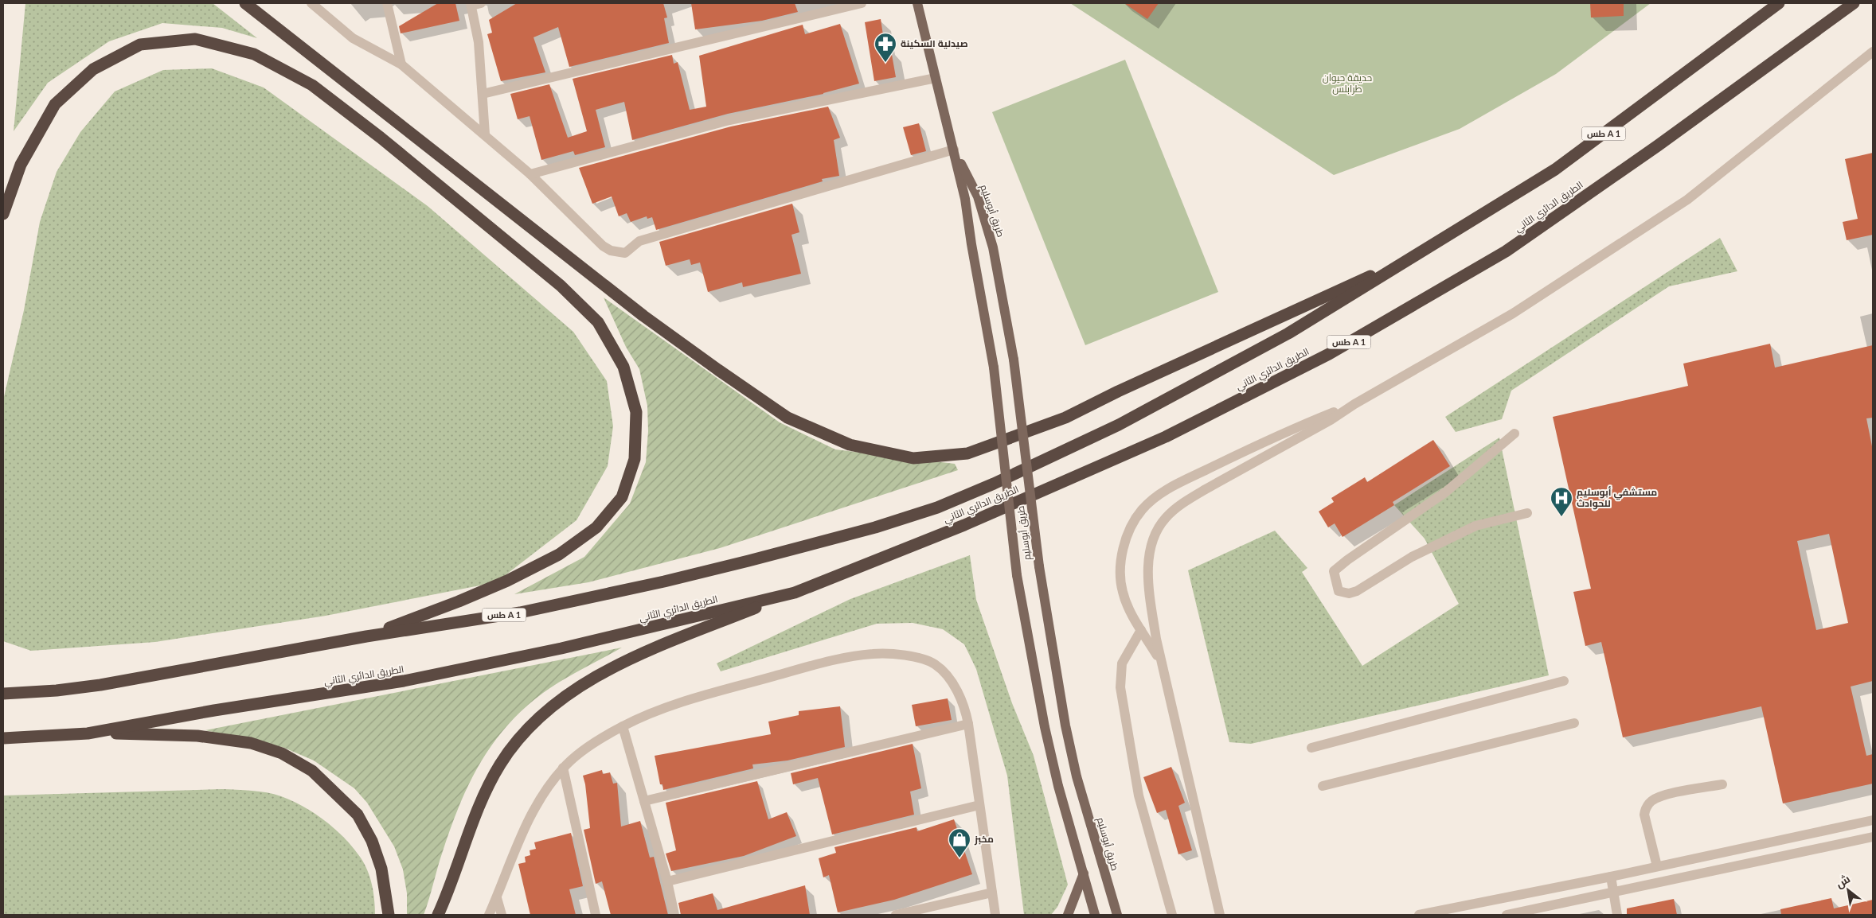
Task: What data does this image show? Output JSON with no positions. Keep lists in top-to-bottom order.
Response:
{
  "streets": {
    "highway": ["طس A 1", "الطريق الدائري الثاني"],
    "main road": ["طريق أبوسليم"]
  },
  "parks": ["حديقة حيوان طرابلس"],
  "places": {
    "pharmacy": ["صيدلية السكينة"],
    "hospital": ["مستشفي أبوسليم للحوادث"],
    "shop": ["مخبز"]
  },
  "north": "top left"
}
